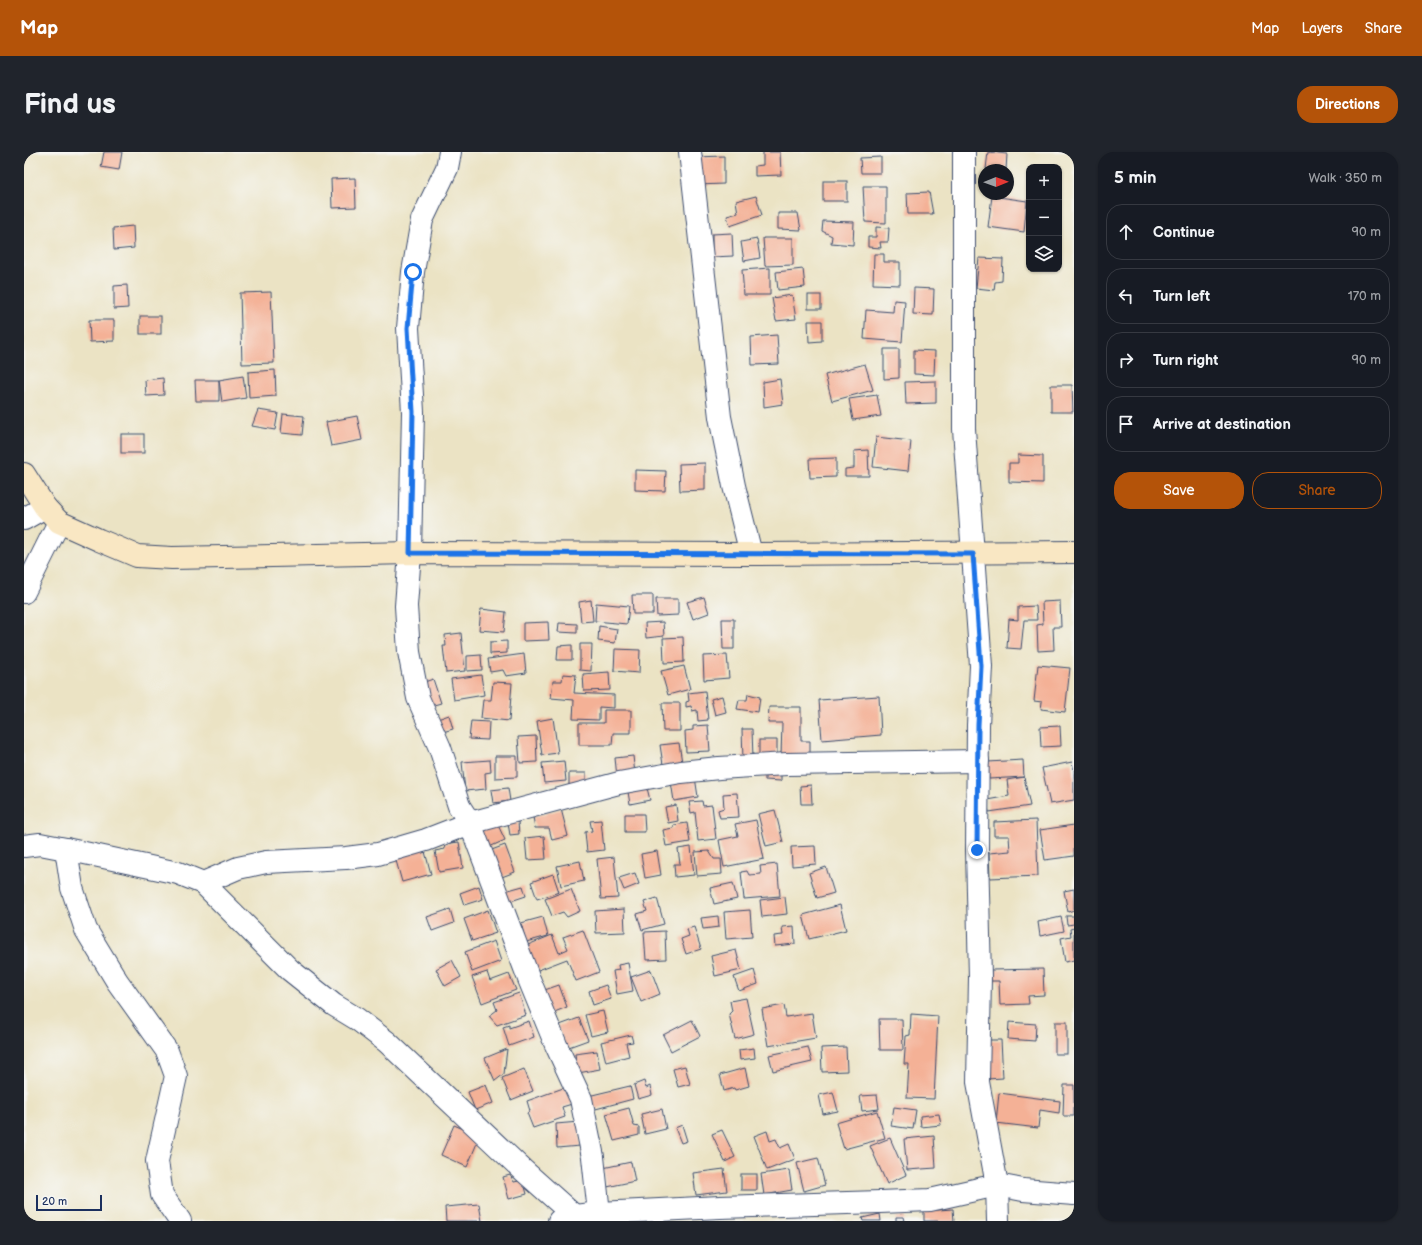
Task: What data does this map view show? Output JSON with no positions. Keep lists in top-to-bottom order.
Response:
{
  "scale_bar": "20 m",
  "north": "right",
  "page": {
    "header": "Map",
    "nav": ["Map", "Layers", "Share"],
    "buttons": [
      "Directions",
      ["Save", "Share"]
    ],
    "title": "Find us",
    "heading": ["5 min", "Walk · 350 m"],
    "map_buttons": ["+", "−"],
    "list": [
      ["Continue", "90 m"],
      ["Turn left", "170 m"],
      ["Turn right", "90 m"],
      "Arrive at destination"
    ],
    "scale": "20 m"
  }
}
